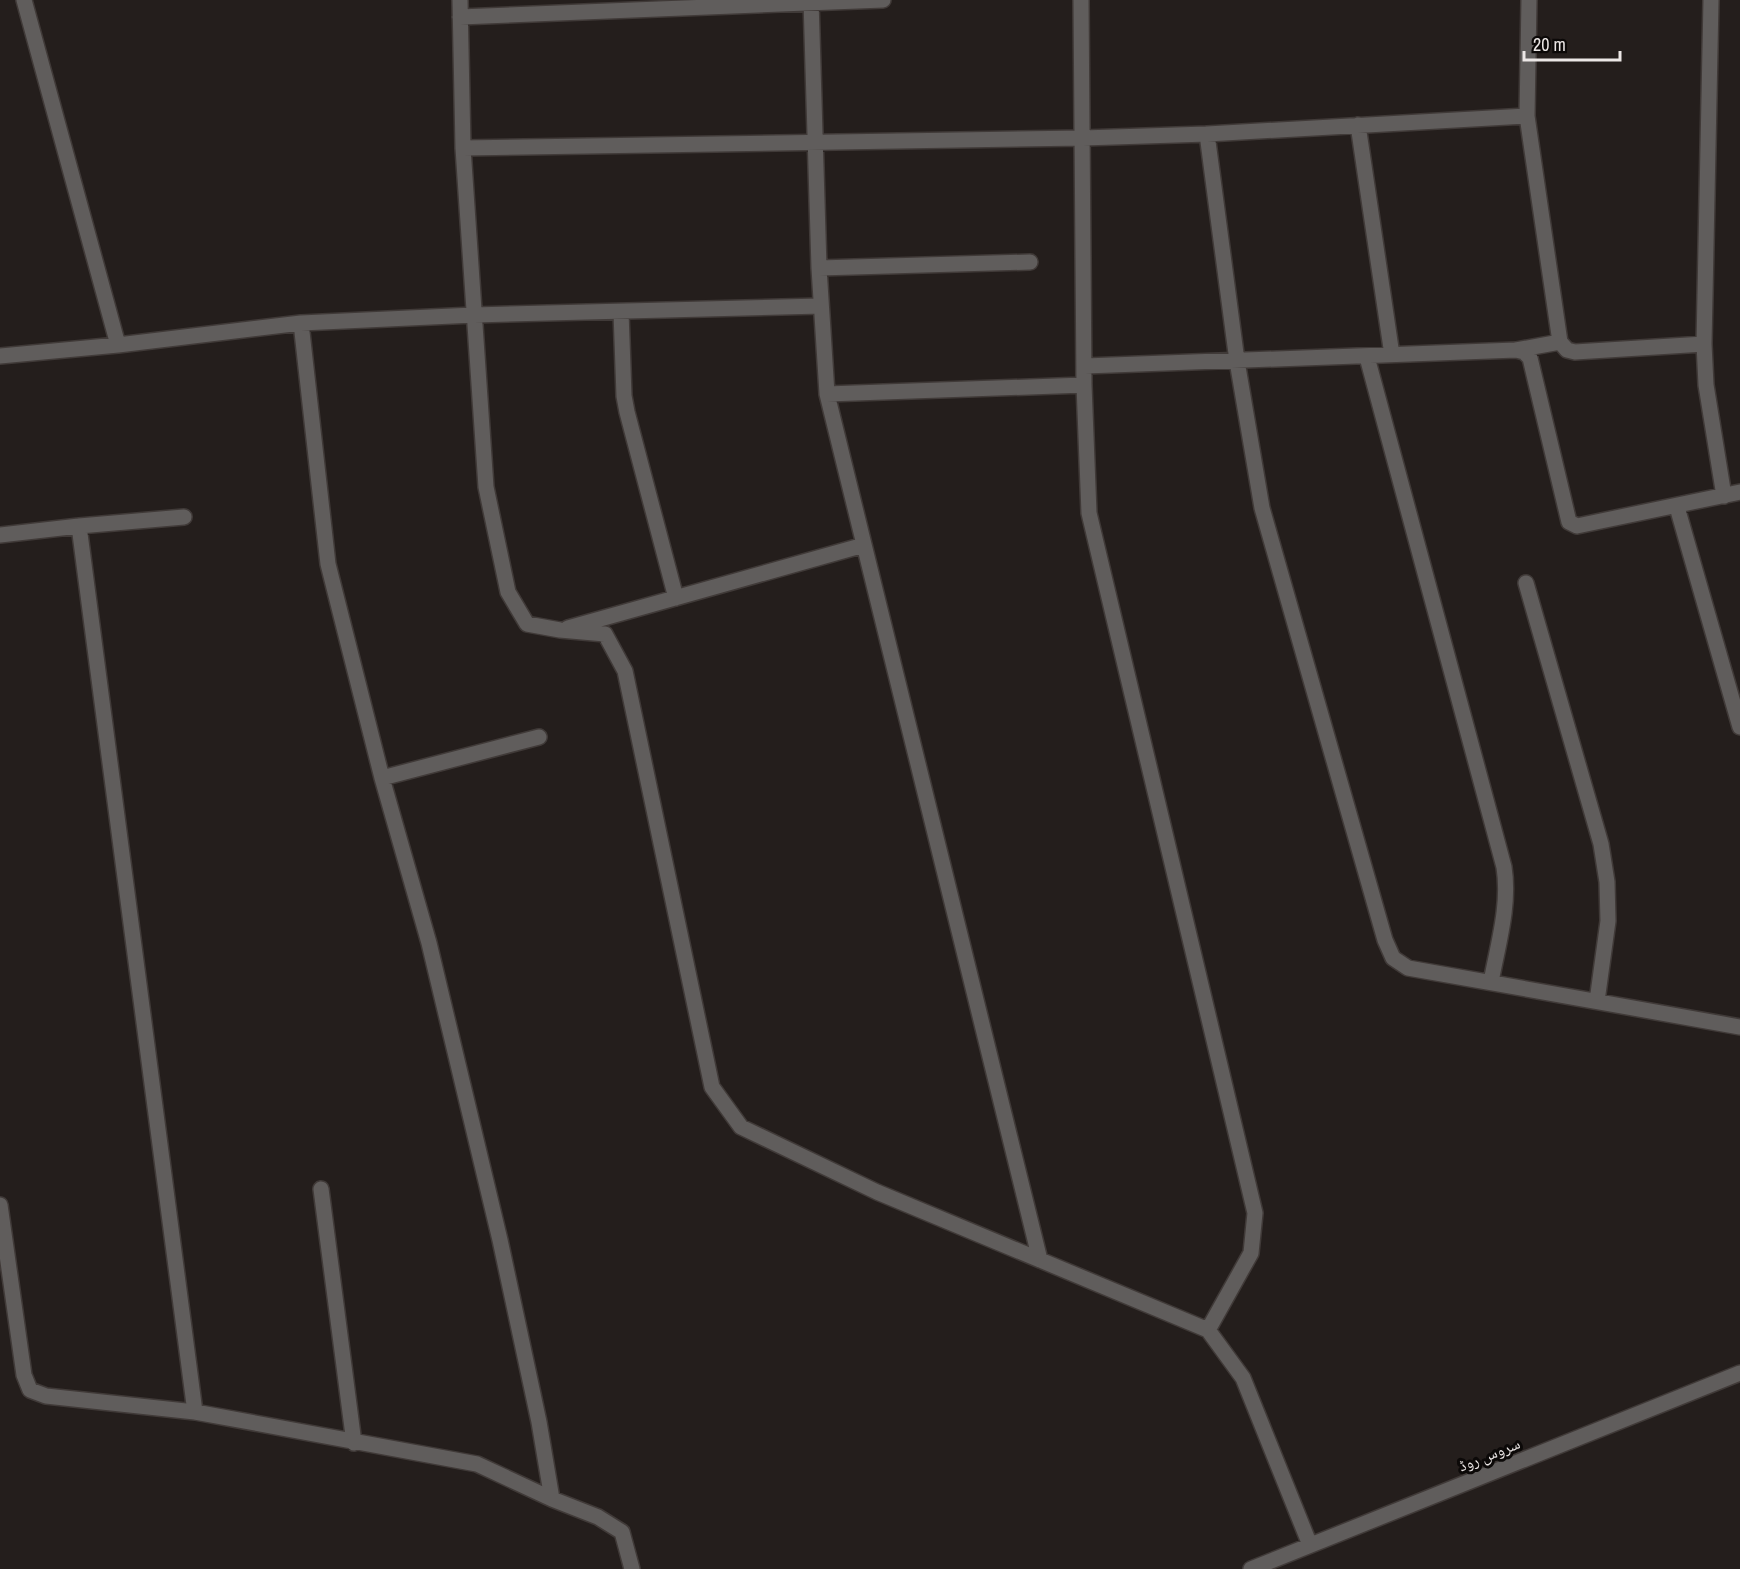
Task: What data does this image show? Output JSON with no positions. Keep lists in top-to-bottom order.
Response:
{
  "streets": {
    "street": ["سروس روڈ"]
  },
  "scale_bar": "20 m"
}
